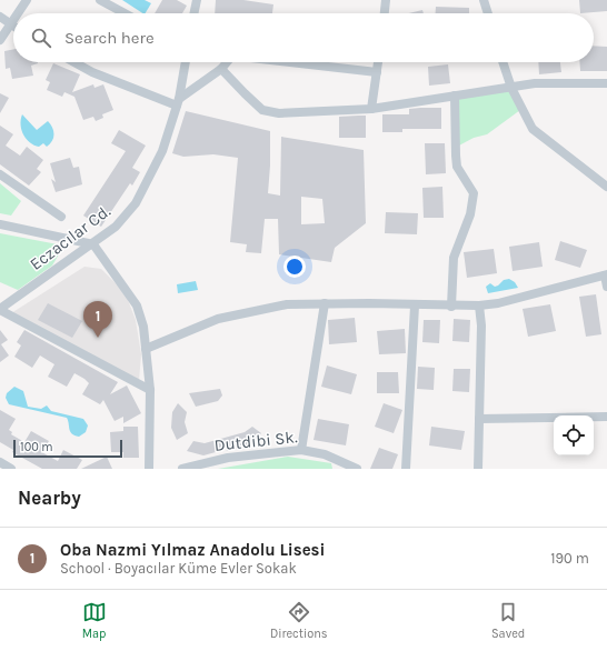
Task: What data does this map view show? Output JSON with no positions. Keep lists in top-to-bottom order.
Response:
{
  "streets": {
    "street": ["Eczacılar Cd.", "Dutdibi Sk."]
  },
  "scale_bar": "100 m",
  "page": {
    "search": "Search here",
    "pins": "1",
    "scale": "100 m",
    "heading": "Nearby",
    "list": [
      {
        "mark": "1",
        "name": "Oba Nazmi Yılmaz Anadolu Lisesi",
        "note": "School · Boyacılar Küme Evler Sokak",
        "value": "190 m"
      }
    ],
    "nav": ["Map", "Directions", "Saved"]
  }
}
